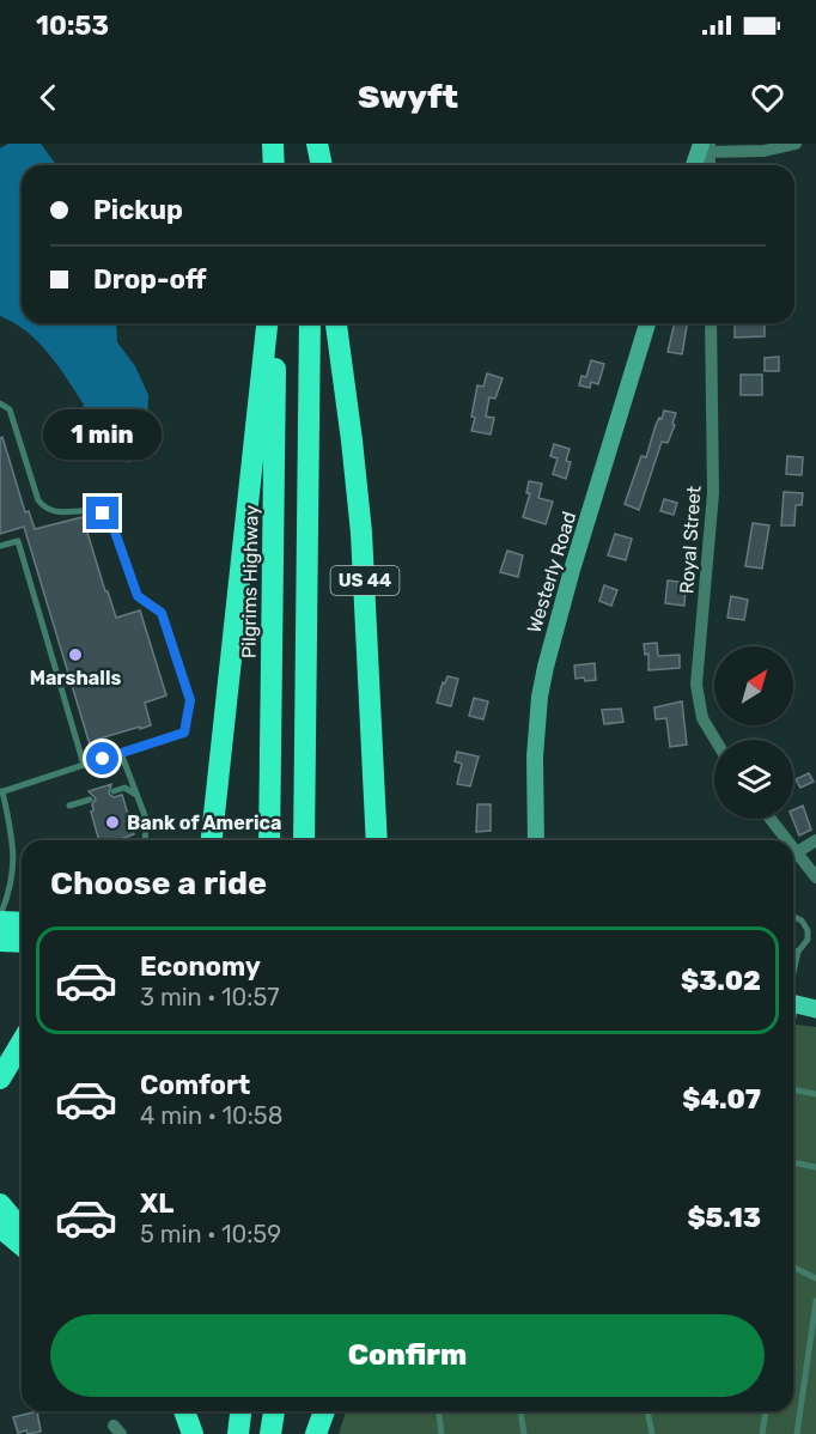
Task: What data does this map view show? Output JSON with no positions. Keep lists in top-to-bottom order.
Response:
{
  "streets": {
    "highway": ["US 44", "Pilgrims Highway"],
    "street": ["Royal Street", "Westerly Road"]
  },
  "places": ["Marshalls", "Bank of America"],
  "north": "top right",
  "page": {
    "status": "10:53",
    "header": "Swyft",
    "banner": ["Pickup", "Drop-off"],
    "bubble": "1 min",
    "heading": "Choose a ride",
    "list": [
      {
        "name": "Economy",
        "note": "3 min · 10:57",
        "value": "$3.02"
      },
      {
        "name": "Comfort",
        "note": "4 min · 10:58",
        "value": "$4.07"
      },
      {
        "name": "XL",
        "note": "5 min · 10:59",
        "value": "$5.13"
      }
    ],
    "buttons": "Confirm"
  }
}
